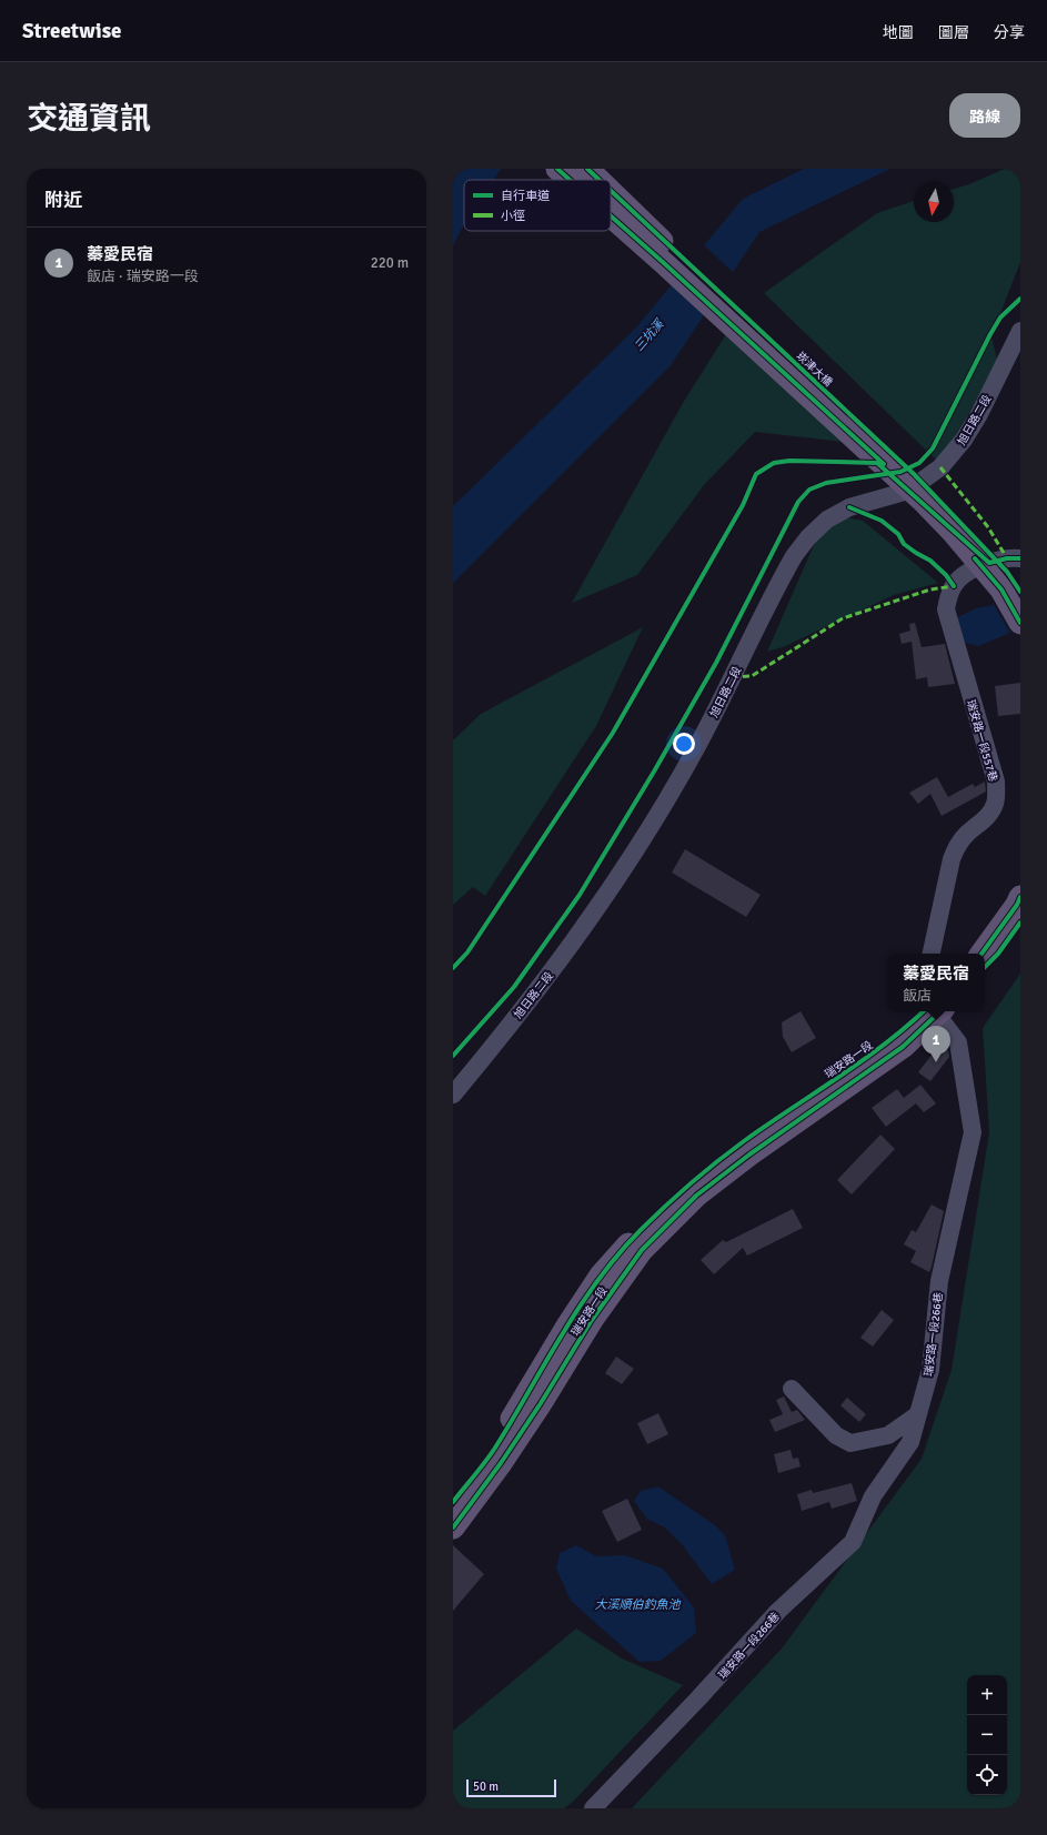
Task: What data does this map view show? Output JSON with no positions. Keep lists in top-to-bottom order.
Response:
{
  "streets": {
    "main road": ["崁津大橋", "瑞安路一段"],
    "street": ["旭日路二段", "瑞安路一段557巷", "瑞安路一段266巷"]
  },
  "water": ["三坑溪", "大溪順伯釣魚池"],
  "legend": ["自行車道", "小徑"],
  "scale_bar": "50 m",
  "north": "bottom",
  "page": {
    "header": "Streetwise",
    "nav": ["地圖", "圖層", "分享"],
    "title": "交通資訊",
    "buttons": "路線",
    "heading": "附近",
    "list": [
      {
        "mark": "1",
        "name": "蓁愛民宿",
        "note": "飯店 · 瑞安路一段",
        "value": "220 m"
      }
    ],
    "popup": ["蓁愛民宿", "飯店"],
    "pins": "1",
    "map_buttons": ["+", "−"],
    "scale": "50 m"
  }
}
